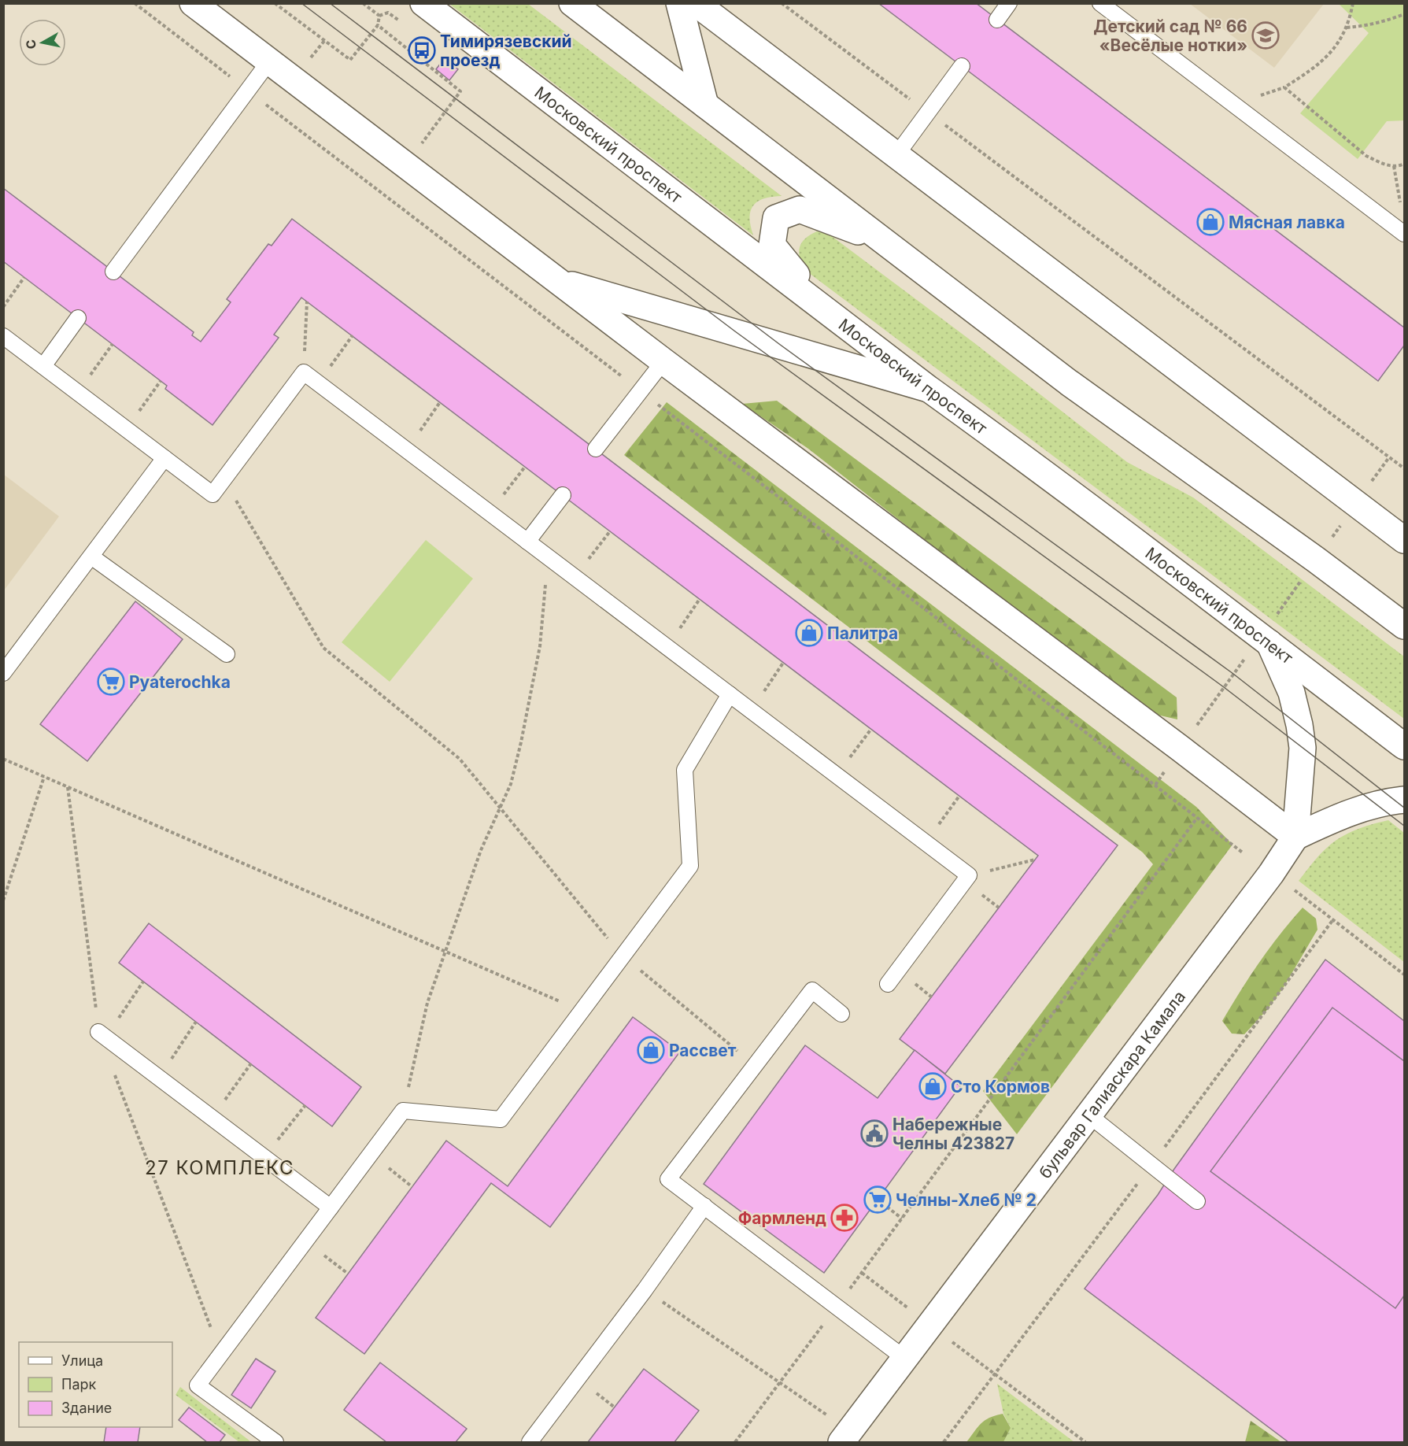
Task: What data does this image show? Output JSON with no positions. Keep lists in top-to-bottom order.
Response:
{
  "streets": {
    "street": ["Московский проспект", "бульвар Галиаскара Камала"]
  },
  "crossings": [
    ["Московский проспект", "бульвар Галиаскара Камала"]
  ],
  "districts": ["27 КОМПЛЕКС"],
  "places": {
    "school or university": ["Детский сад № 66 «Весёлые нотки»"],
    "bus stop": ["Тимирязевский проезд"],
    "shop": [
      "Мясная лавка",
      "Палитра",
      "Рассвет",
      "Сто Кормов"
    ],
    "supermarket": ["Pyaterochka", "Челны-Хлеб № 2"],
    "public building": ["Набережные Челны 423827"],
    "pharmacy": ["Фармленд"]
  },
  "legend": ["Улица", "Парк", "Здание"],
  "north": "left"
}
